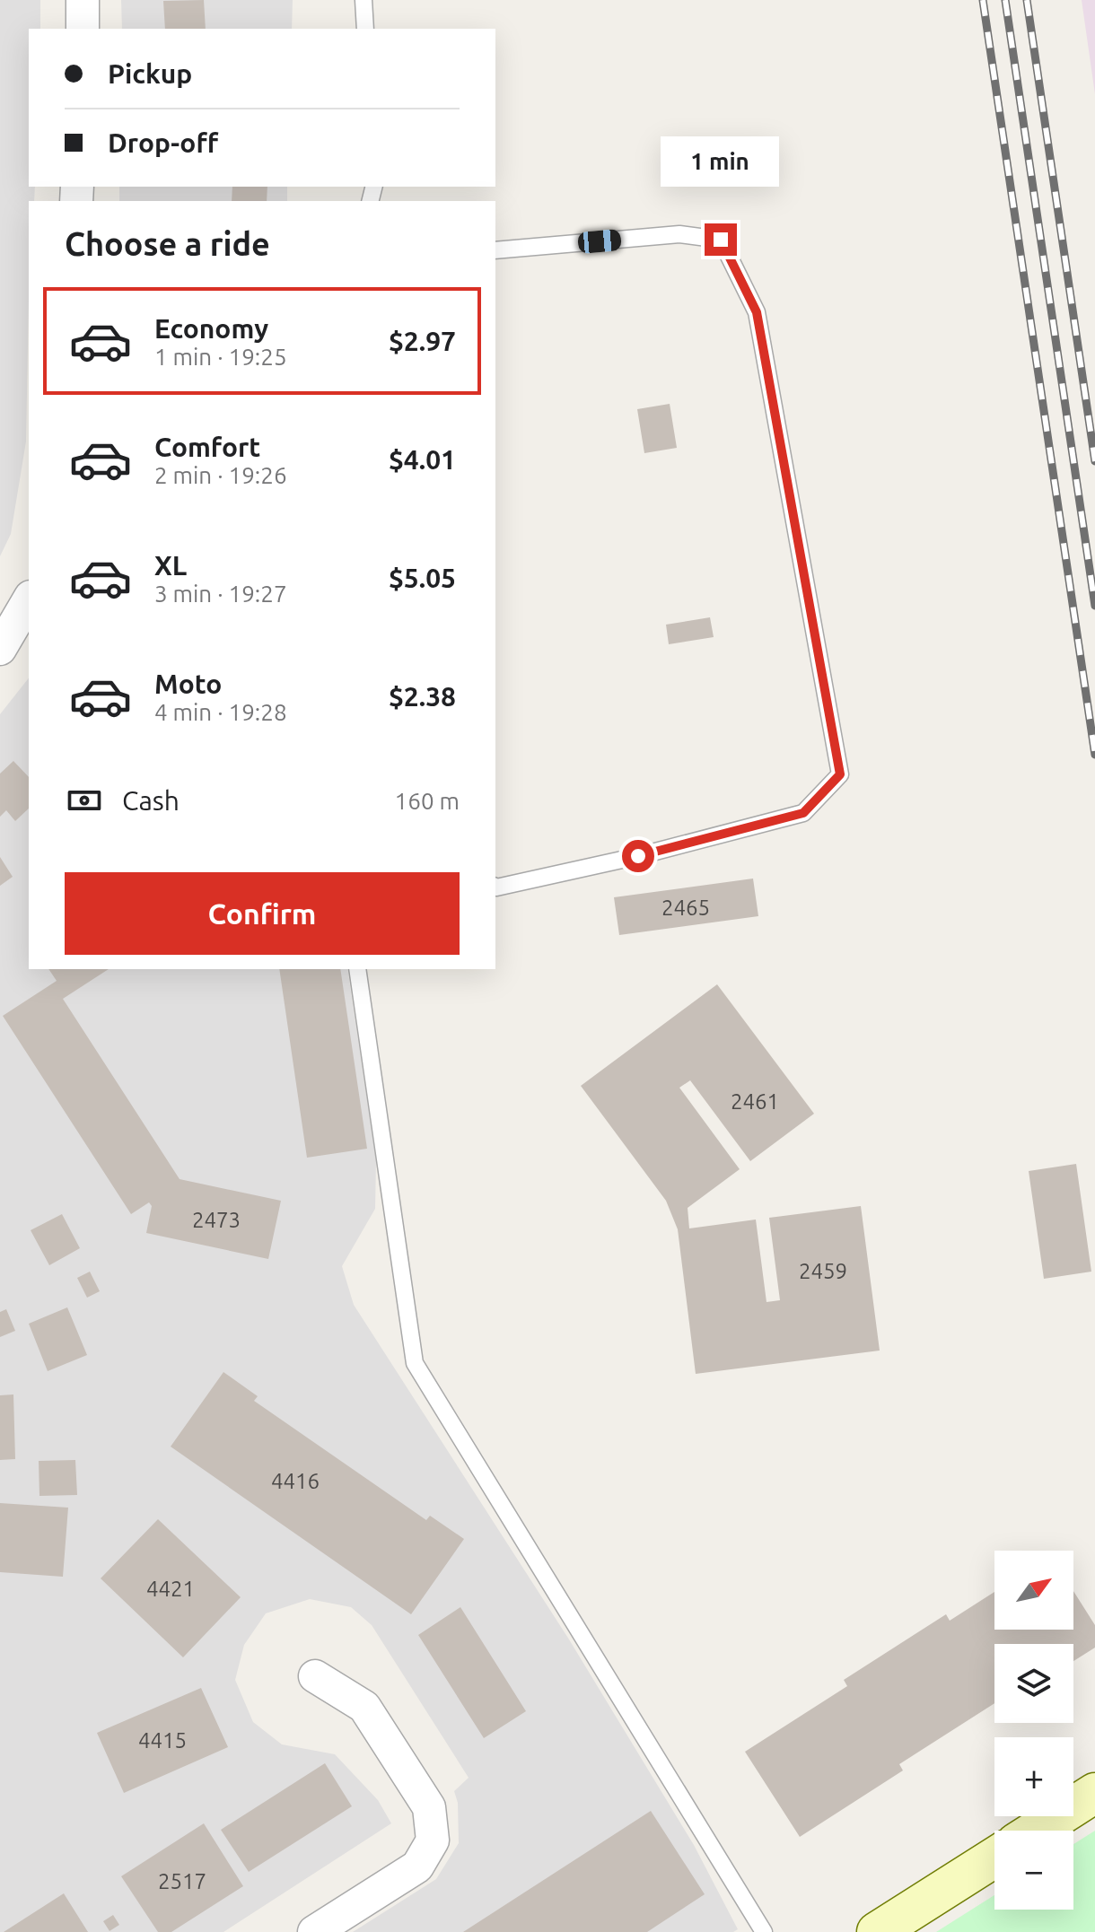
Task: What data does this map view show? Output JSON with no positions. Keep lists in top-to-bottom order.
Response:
{
  "house_numbers": [
    "2465",
    "2461",
    "2473",
    "2459",
    "4416",
    "4421",
    "4415",
    "2517"
  ],
  "north": "top right",
  "page": {
    "banner": ["Pickup", "Drop-off"],
    "bubble": "1 min",
    "heading": "Choose a ride",
    "list": [
      {
        "name": "Economy",
        "note": "1 min · 19:25",
        "value": "$2.97"
      },
      {
        "name": "Comfort",
        "note": "2 min · 19:26",
        "value": "$4.01"
      },
      {
        "name": "XL",
        "note": "3 min · 19:27",
        "value": "$5.05"
      },
      {
        "name": "Moto",
        "note": "4 min · 19:28",
        "value": "$2.38"
      }
    ],
    "pay": ["Cash", "160 m"],
    "buttons": "Confirm",
    "map_buttons": ["+", "−"]
  }
}
